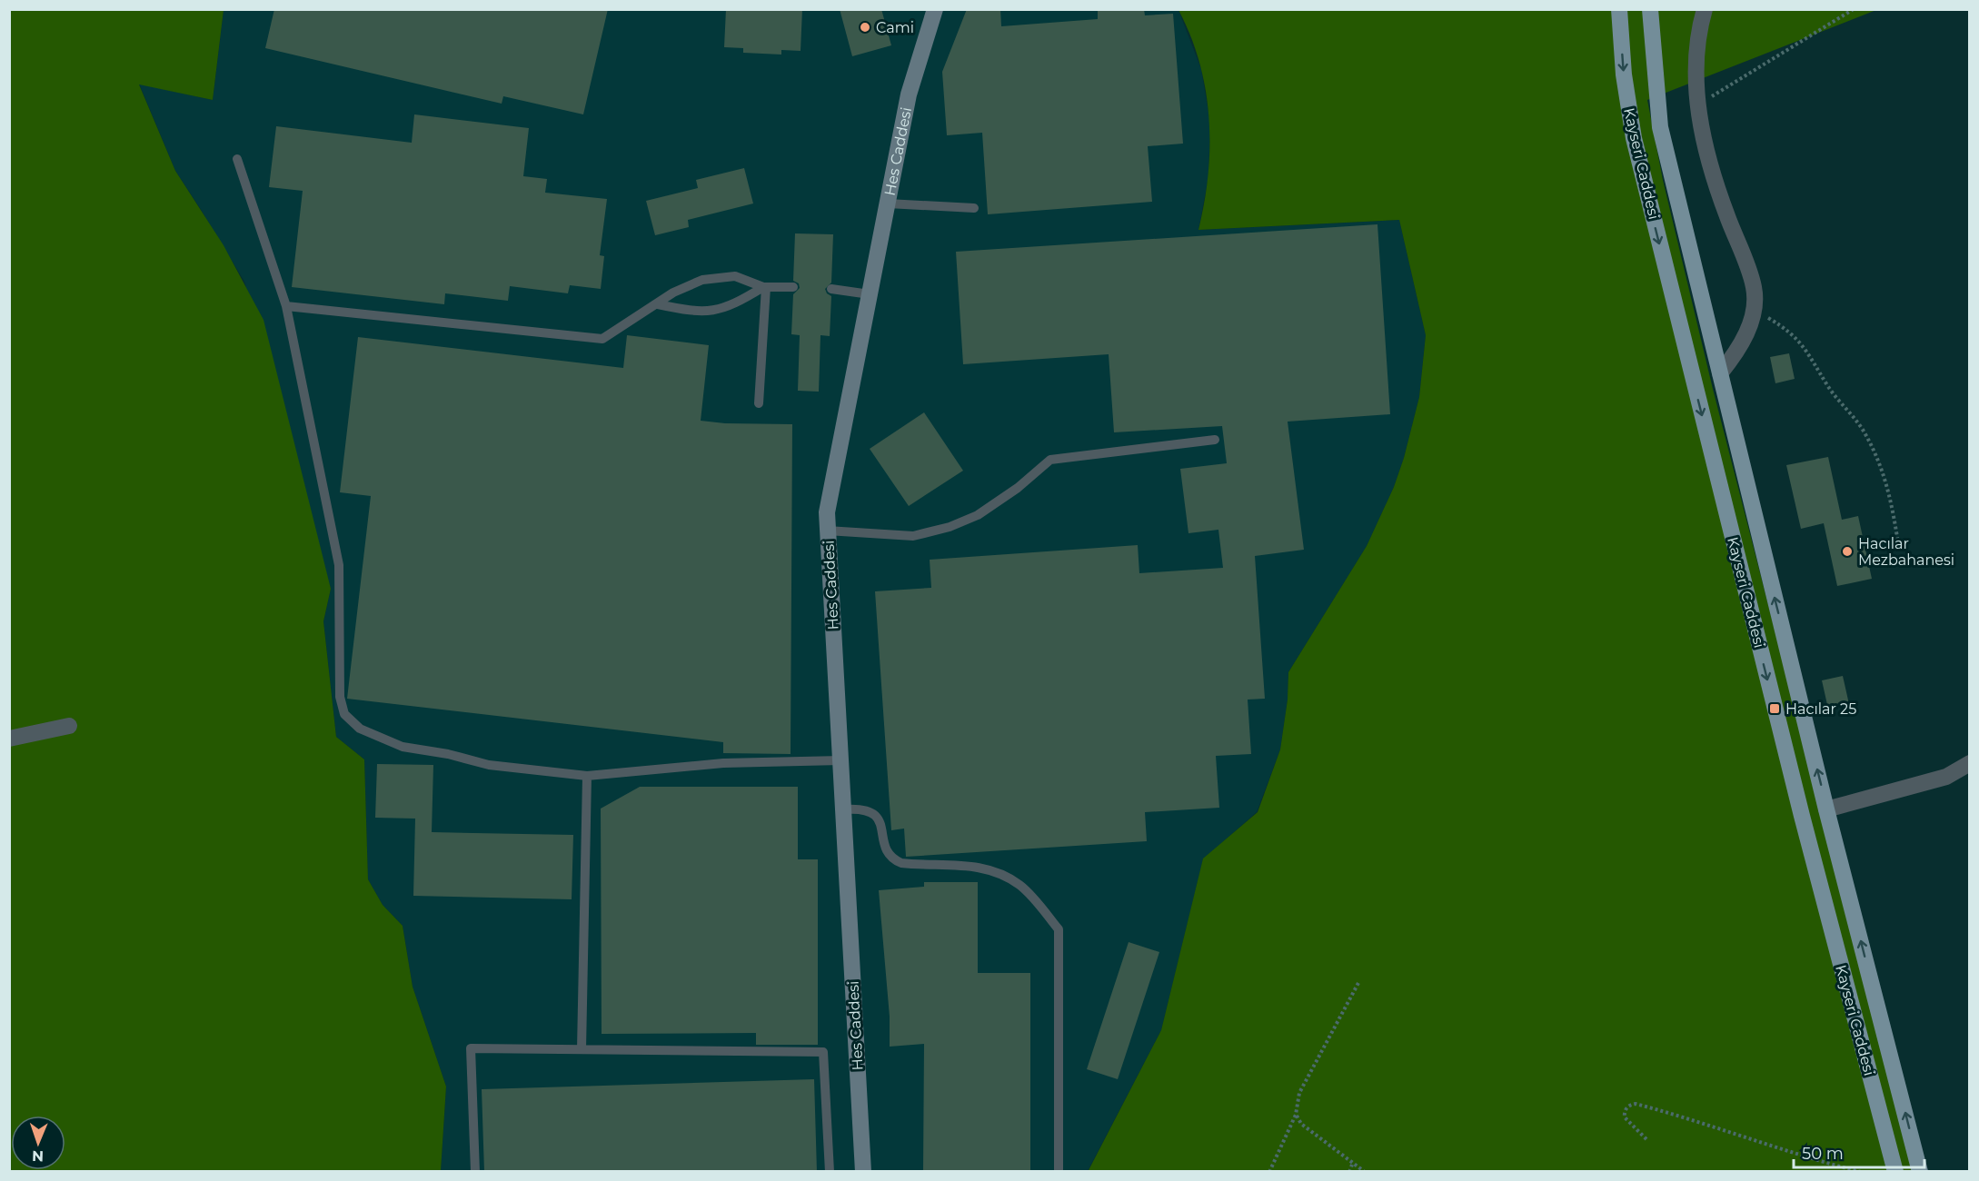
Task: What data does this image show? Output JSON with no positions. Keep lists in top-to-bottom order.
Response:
{
  "streets": {
    "main road": ["Kayseri Caddesi"],
    "street": ["Hes Caddesi"]
  },
  "places": {
    "other": ["Cami", "Hacılar Mezbahanesi"],
    "transit": ["Hacılar 25"]
  },
  "scale_bar": "50 m",
  "north": "bottom"
}
